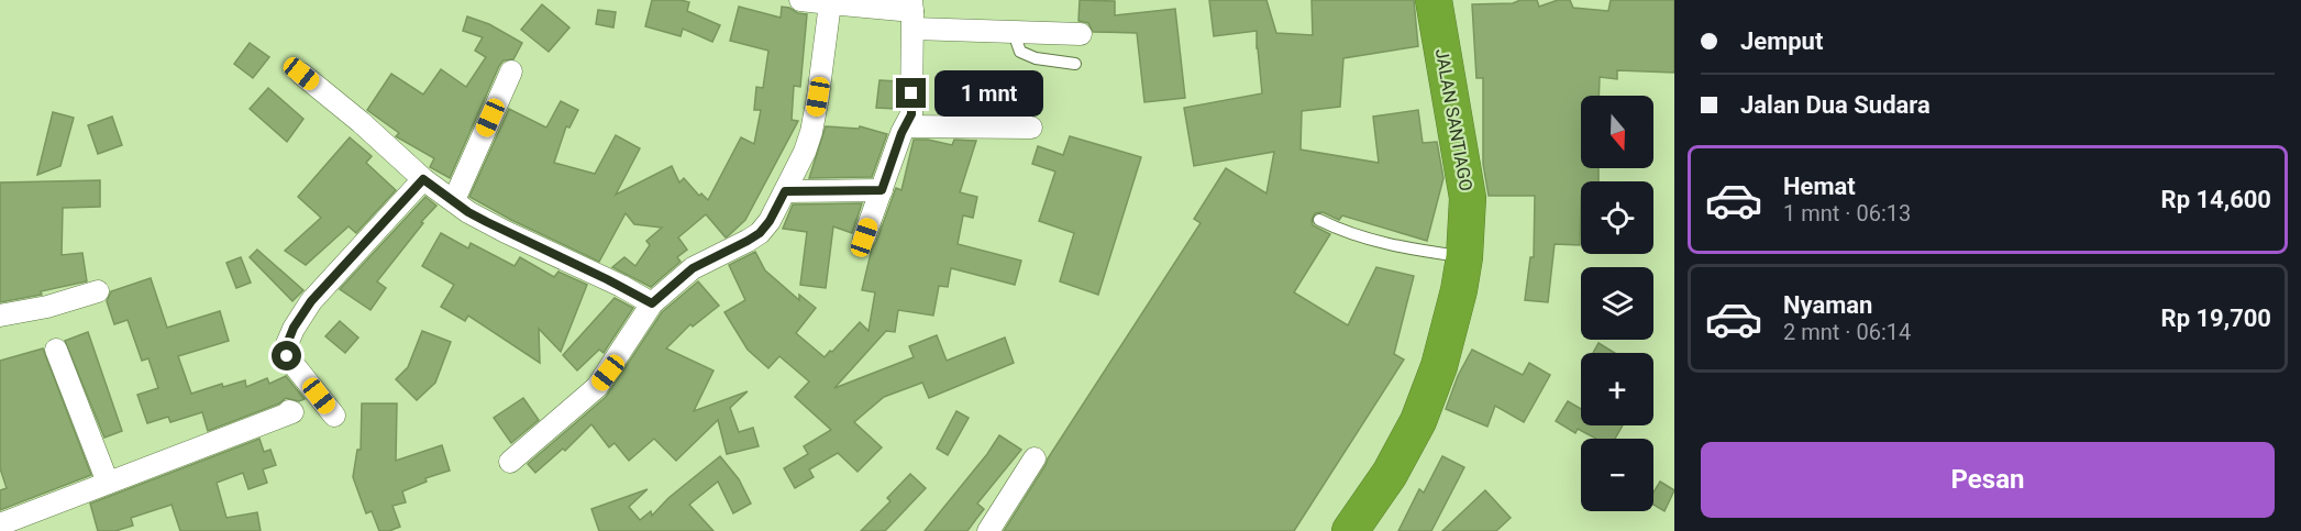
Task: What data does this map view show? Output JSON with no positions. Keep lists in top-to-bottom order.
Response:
{
  "streets": {
    "highway": ["JALAN SANTIAGO"]
  },
  "north": "bottom",
  "page": {
    "banner": ["Jemput", "Jalan Dua Sudara"],
    "bubble": "1 mnt",
    "map_buttons": ["+", "−"],
    "list": [
      {
        "name": "Hemat",
        "note": "1 mnt · 06:13",
        "value": "Rp 14,600"
      },
      {
        "name": "Nyaman",
        "note": "2 mnt · 06:14",
        "value": "Rp 19,700"
      }
    ],
    "buttons": "Pesan"
  }
}
